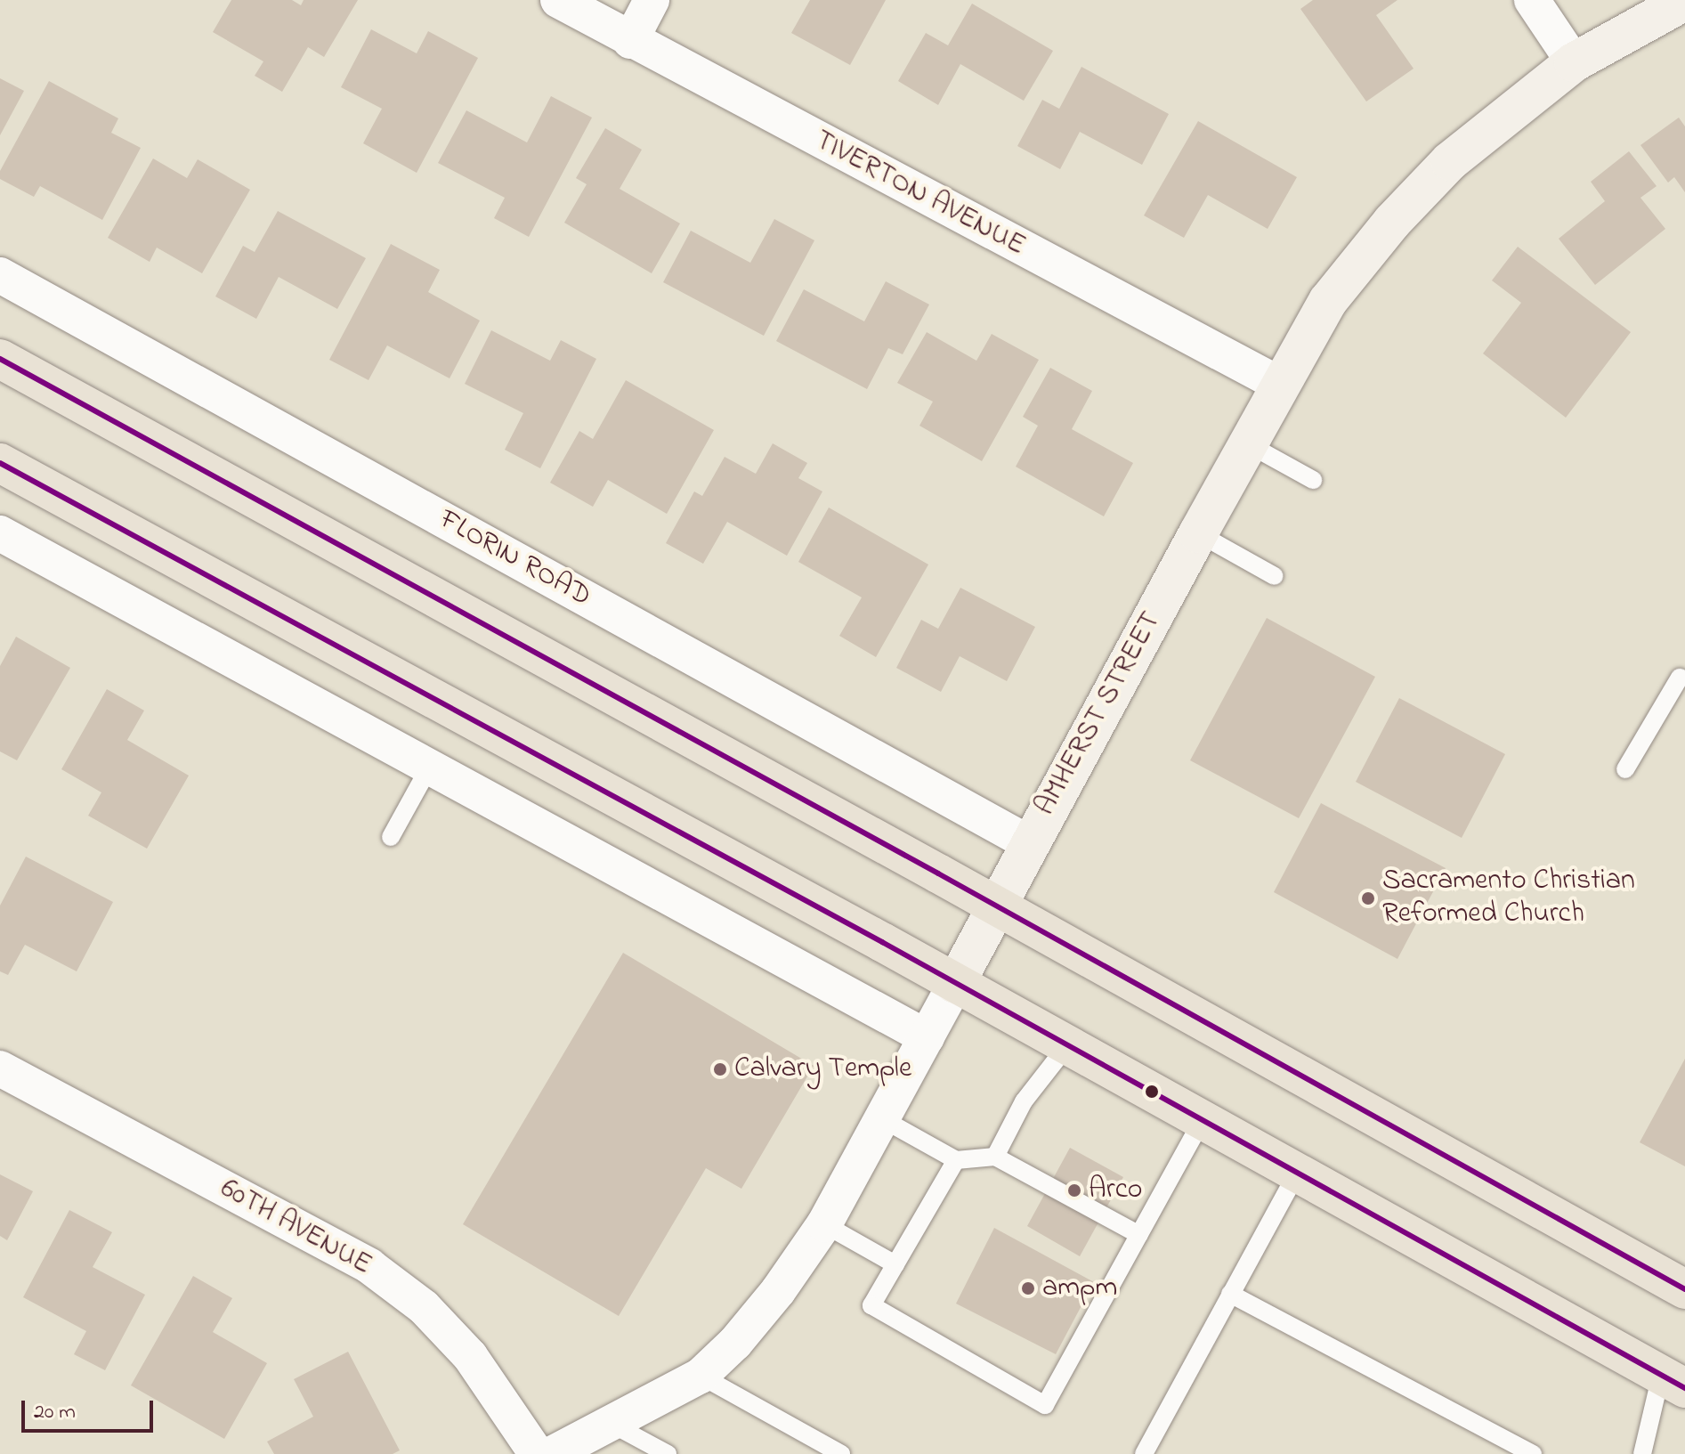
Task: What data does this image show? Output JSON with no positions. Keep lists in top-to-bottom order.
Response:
{
  "streets": {
    "street": [
      "TIVERTON AVENUE",
      "FLORIN ROAD",
      "AMHERST STREET",
      "60TH AVENUE"
    ]
  },
  "crossings": [
    ["TIVERTON AVENUE", "AMHERST STREET"],
    ["FLORIN ROAD", "AMHERST STREET"]
  ],
  "places": [
    "Sacramento Christian Reformed Church",
    "Calvary Temple",
    "Arco",
    "ampm"
  ],
  "scale_bar": "20 m"
}
